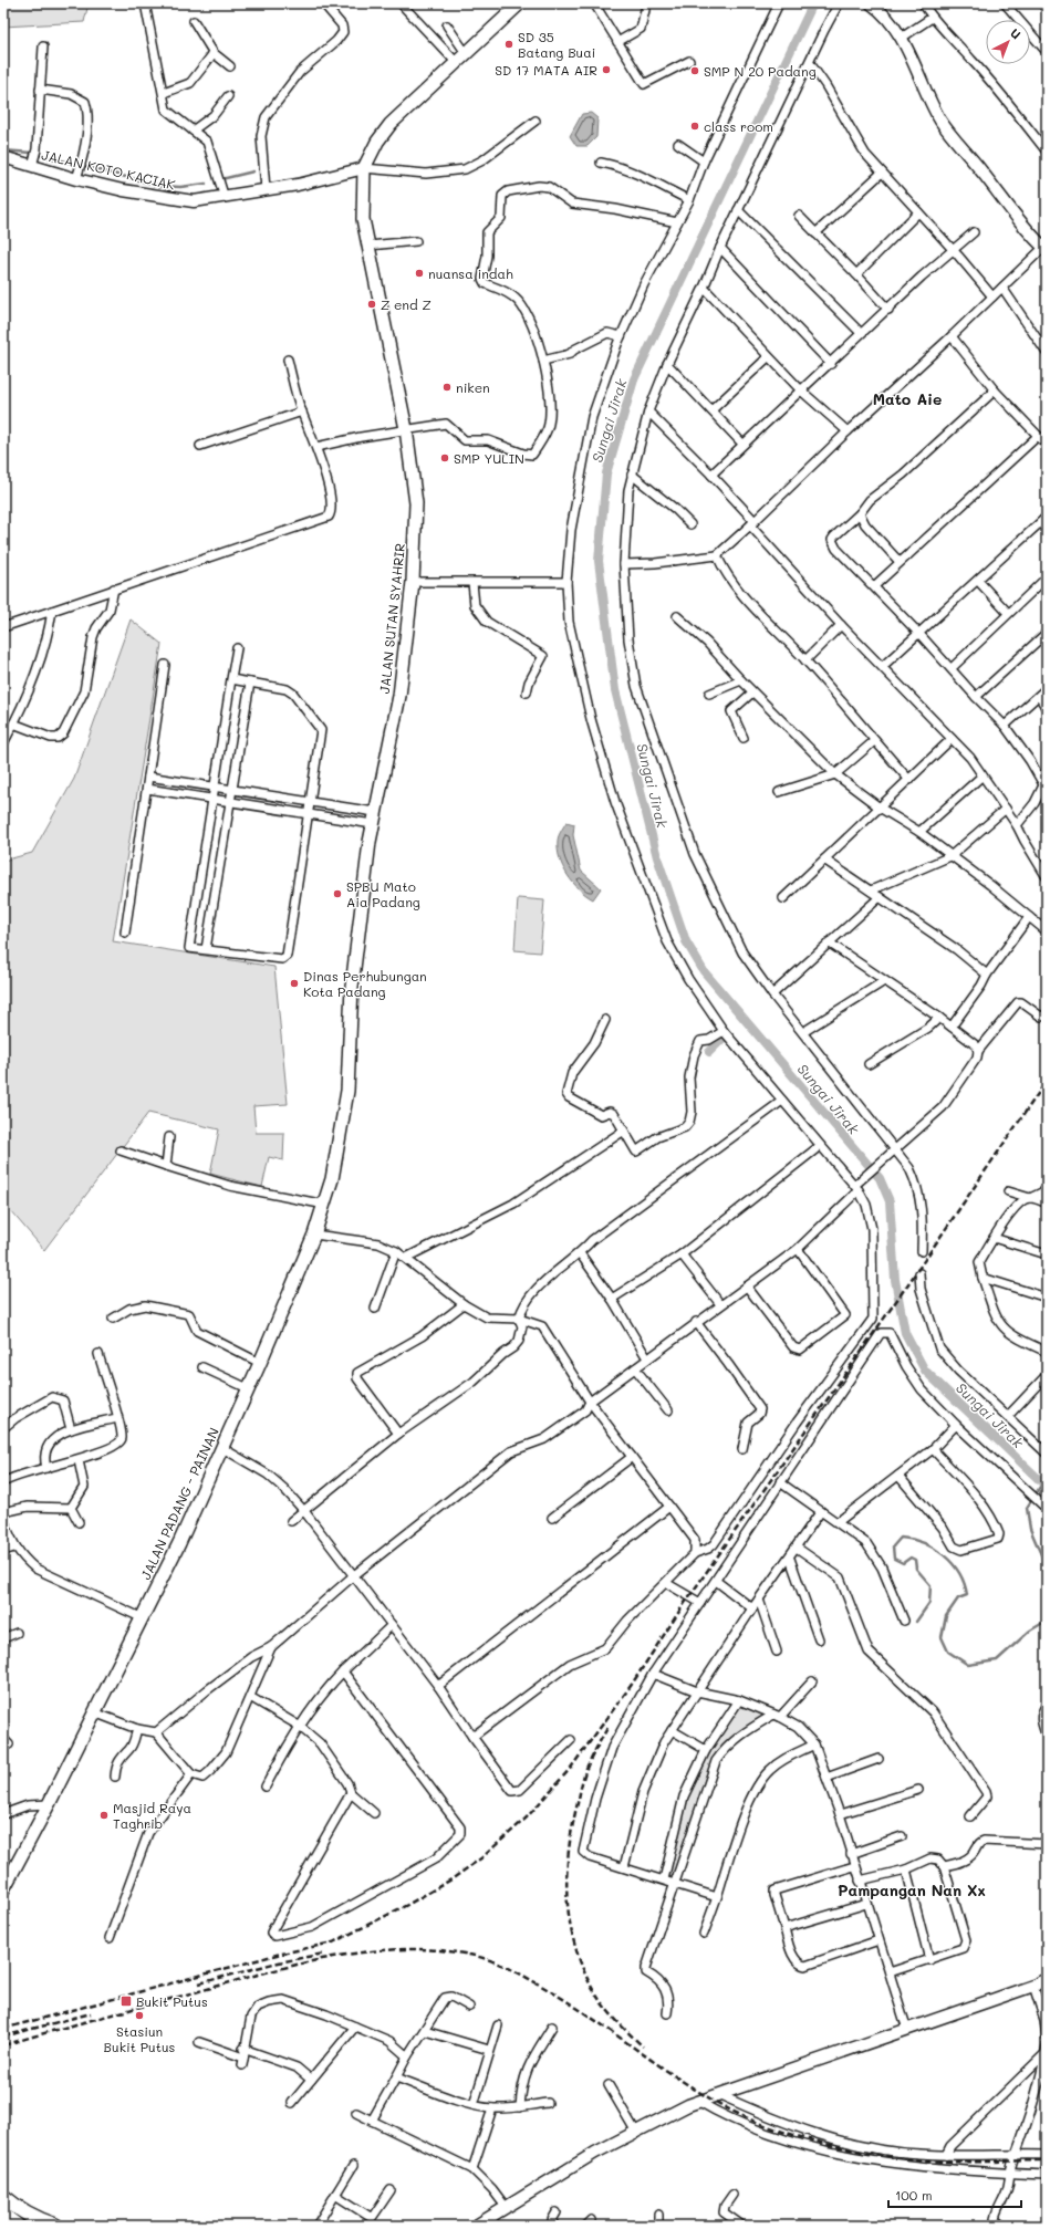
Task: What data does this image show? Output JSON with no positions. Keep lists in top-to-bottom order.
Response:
{
  "streets": {
    "main road": ["JALAN SUTAN SYAHRIR", "JALAN PADANG - PAINAN"],
    "street": ["JALAN KOTO KACIAK"]
  },
  "crossings": [
    ["JALAN KOTO KACIAK", "JALAN SUTAN SYAHRIR"],
    ["JALAN SUTAN SYAHRIR", "JALAN PADANG - PAINAN"]
  ],
  "districts": ["Mato Aie", "Pampangan Nan Xx"],
  "water": ["Sungai Jirak"],
  "places": {
    "other": [
      "SD 35 Batang Buai",
      "SD 17 MATA AIR",
      "SMP N 20 Padang",
      "class room",
      "nuansa indah",
      "Z end Z",
      "niken",
      "SMP YULIN",
      "SPBU Mato Aia Padang",
      "Dinas Perhubungan Kota Padang",
      "Masjid Raya Taghrib",
      "Stasiun Bukit Putus"
    ],
    "transit": ["Bukit Putus"]
  },
  "scale_bar": "100 m",
  "north": "top right"
}
